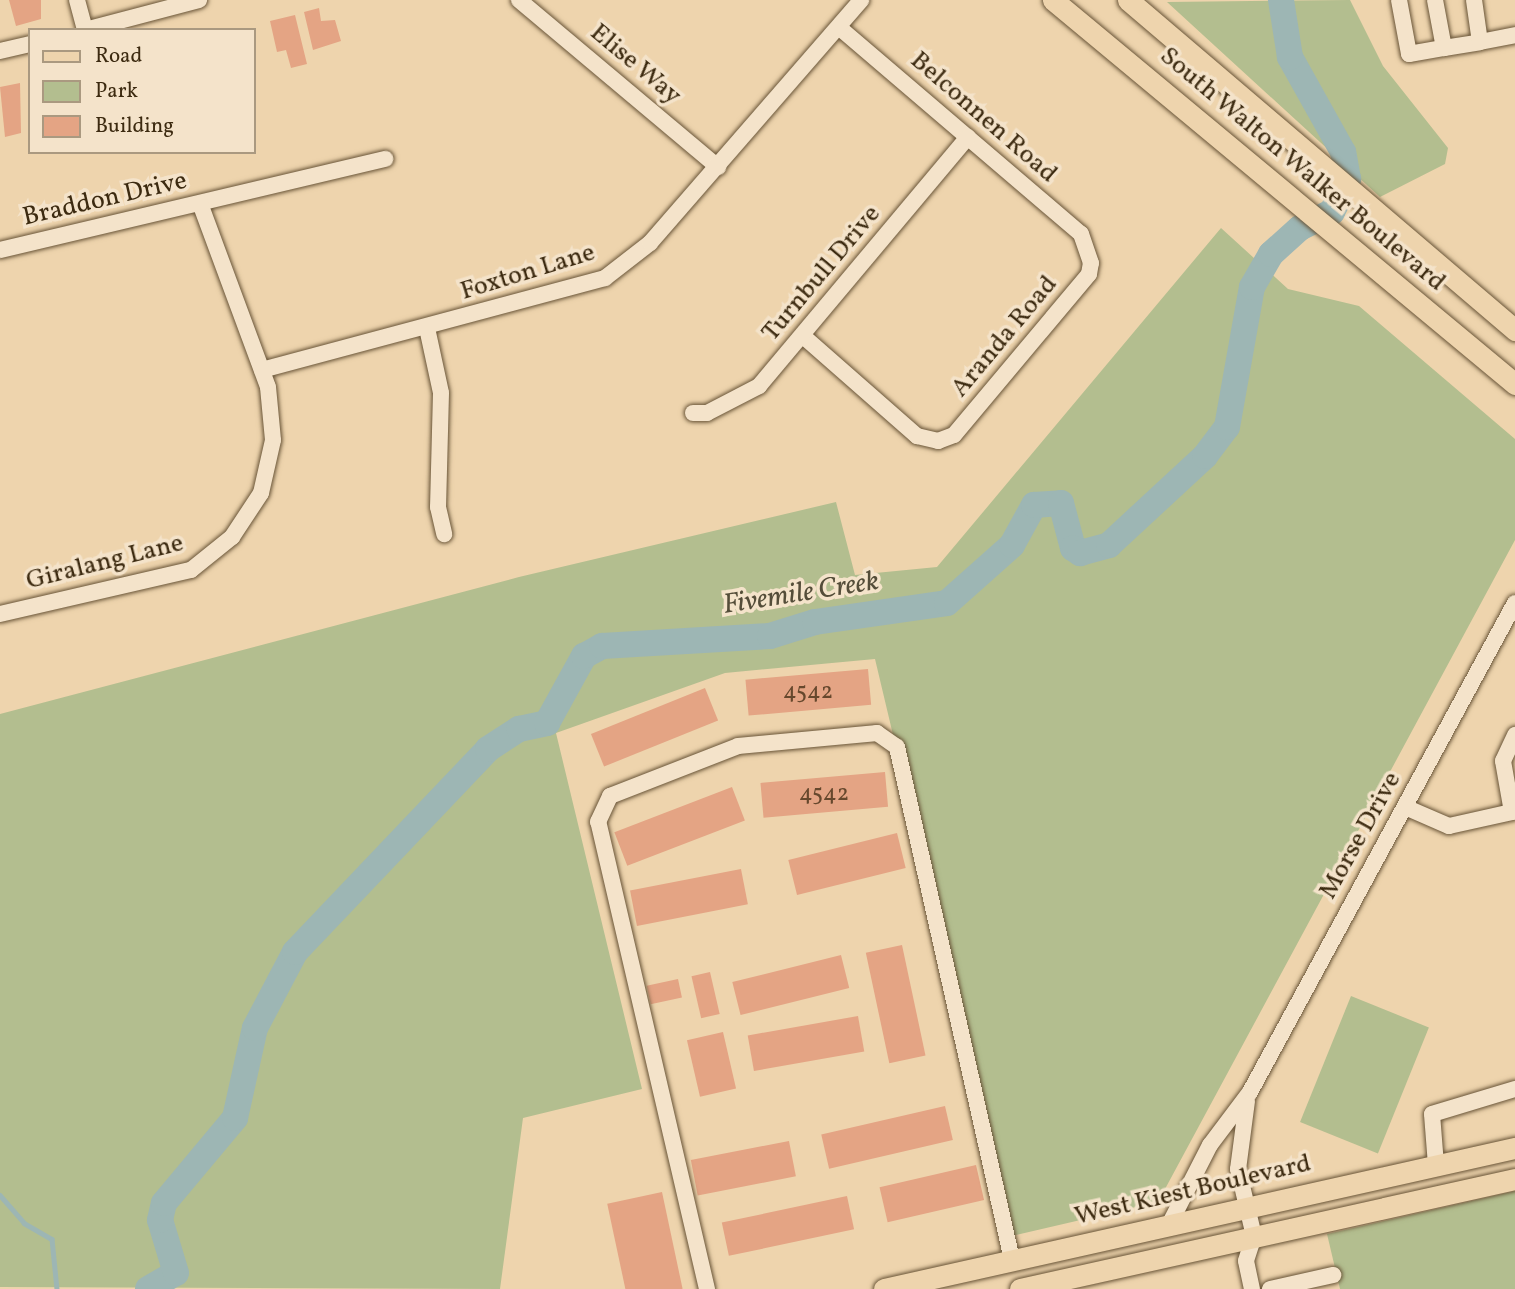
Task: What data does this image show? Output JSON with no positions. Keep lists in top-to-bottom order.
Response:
{
  "streets": {
    "main road": ["South Walton Walker Boulevard", "West Kiest Boulevard"],
    "street": [
      "Elise Way",
      "Belconnen Road",
      "Braddon Drive",
      "Foxton Lane",
      "Turnbull Drive",
      "Aranda Road",
      "Giralang Lane",
      "Morse Drive"
    ]
  },
  "crossings": [
    ["Elise Way", "Foxton Lane"],
    ["Belconnen Road", "Foxton Lane"],
    ["Belconnen Road", "Turnbull Drive"],
    ["Belconnen Road", "Aranda Road"],
    ["Braddon Drive", "Giralang Lane"],
    ["Foxton Lane", "Giralang Lane"],
    ["Turnbull Drive", "Aranda Road"],
    ["Morse Drive", "West Kiest Boulevard"]
  ],
  "water": ["Fivemile Creek"],
  "house_numbers": ["4542", "4542"],
  "legend": ["Road", "Park", "Building"]
}
